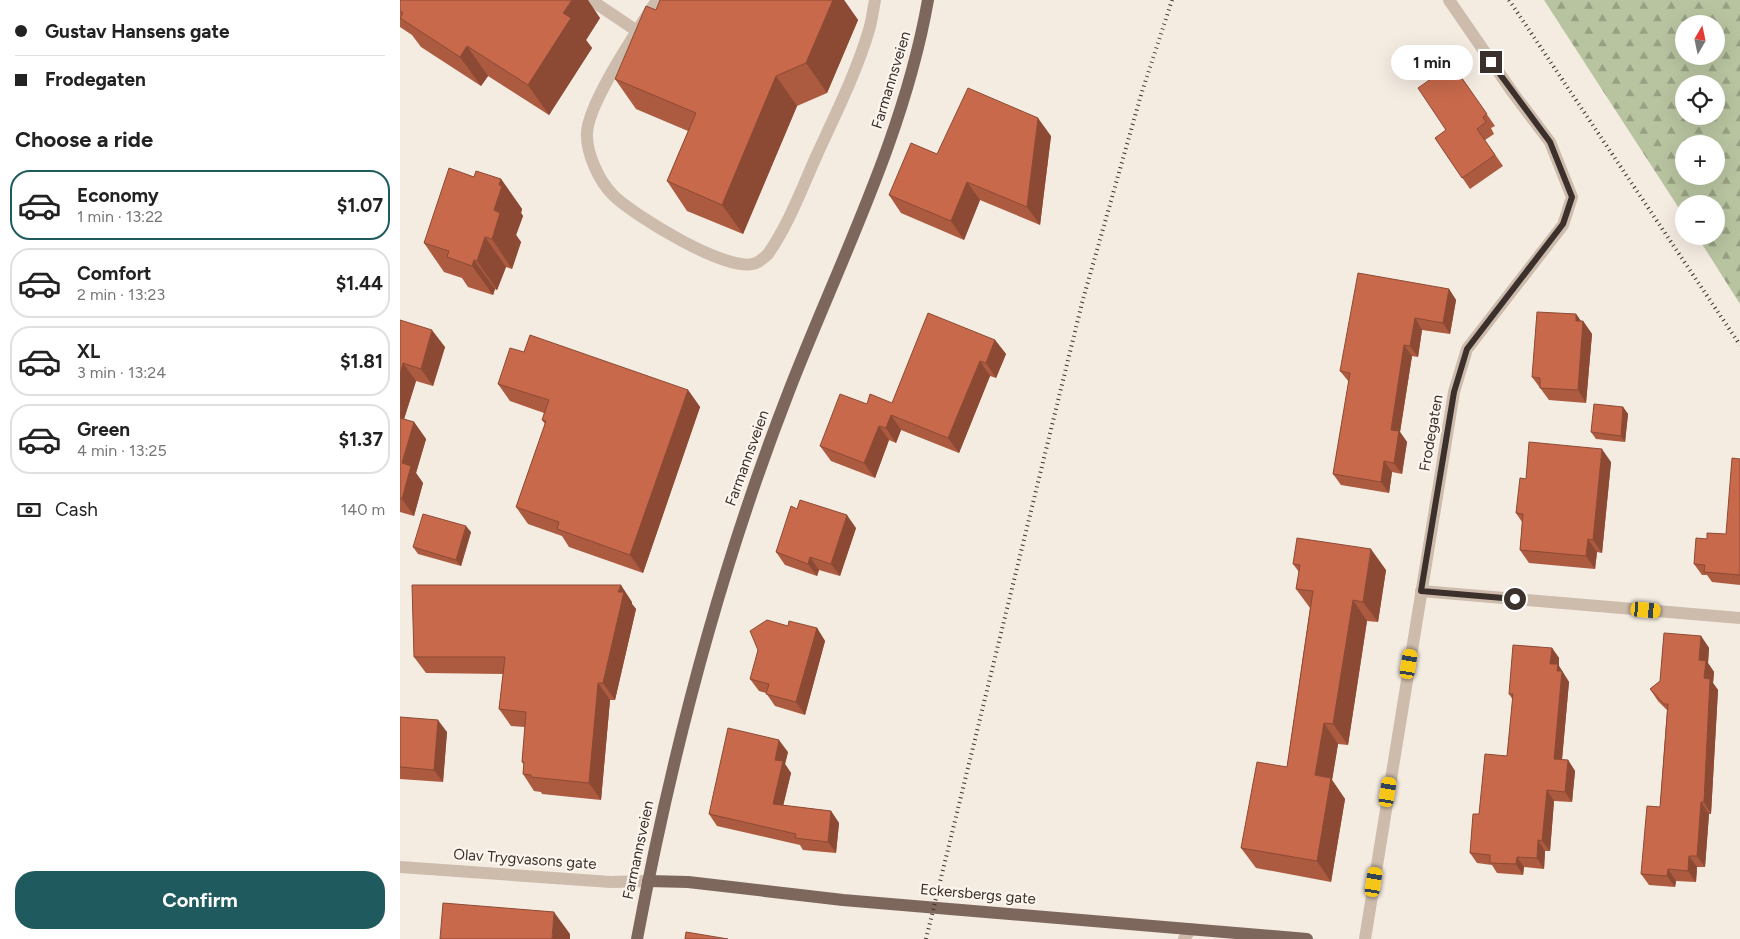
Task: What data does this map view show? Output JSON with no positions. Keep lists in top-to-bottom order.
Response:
{
  "streets": {
    "main road": ["Farmannsveien", "Eckersbergs gate"],
    "street": ["Frodegaten", "Olav Trygvasons gate"]
  },
  "crossings": [
    ["Farmannsveien", "Olav Trygvasons gate"],
    ["Farmannsveien", "Eckersbergs gate"],
    ["Olav Trygvasons gate", "Eckersbergs gate"]
  ],
  "north": "top",
  "page": {
    "banner": ["Gustav Hansens gate", "Frodegaten"],
    "map_buttons": ["+", "−"],
    "bubble": "1 min",
    "heading": "Choose a ride",
    "list": [
      {
        "name": "Economy",
        "note": "1 min · 13:22",
        "value": "$1.07"
      },
      {
        "name": "Comfort",
        "note": "2 min · 13:23",
        "value": "$1.44"
      },
      {
        "name": "XL",
        "note": "3 min · 13:24",
        "value": "$1.81"
      },
      {
        "name": "Green",
        "note": "4 min · 13:25",
        "value": "$1.37"
      }
    ],
    "pay": ["Cash", "140 m"],
    "buttons": "Confirm"
  }
}
